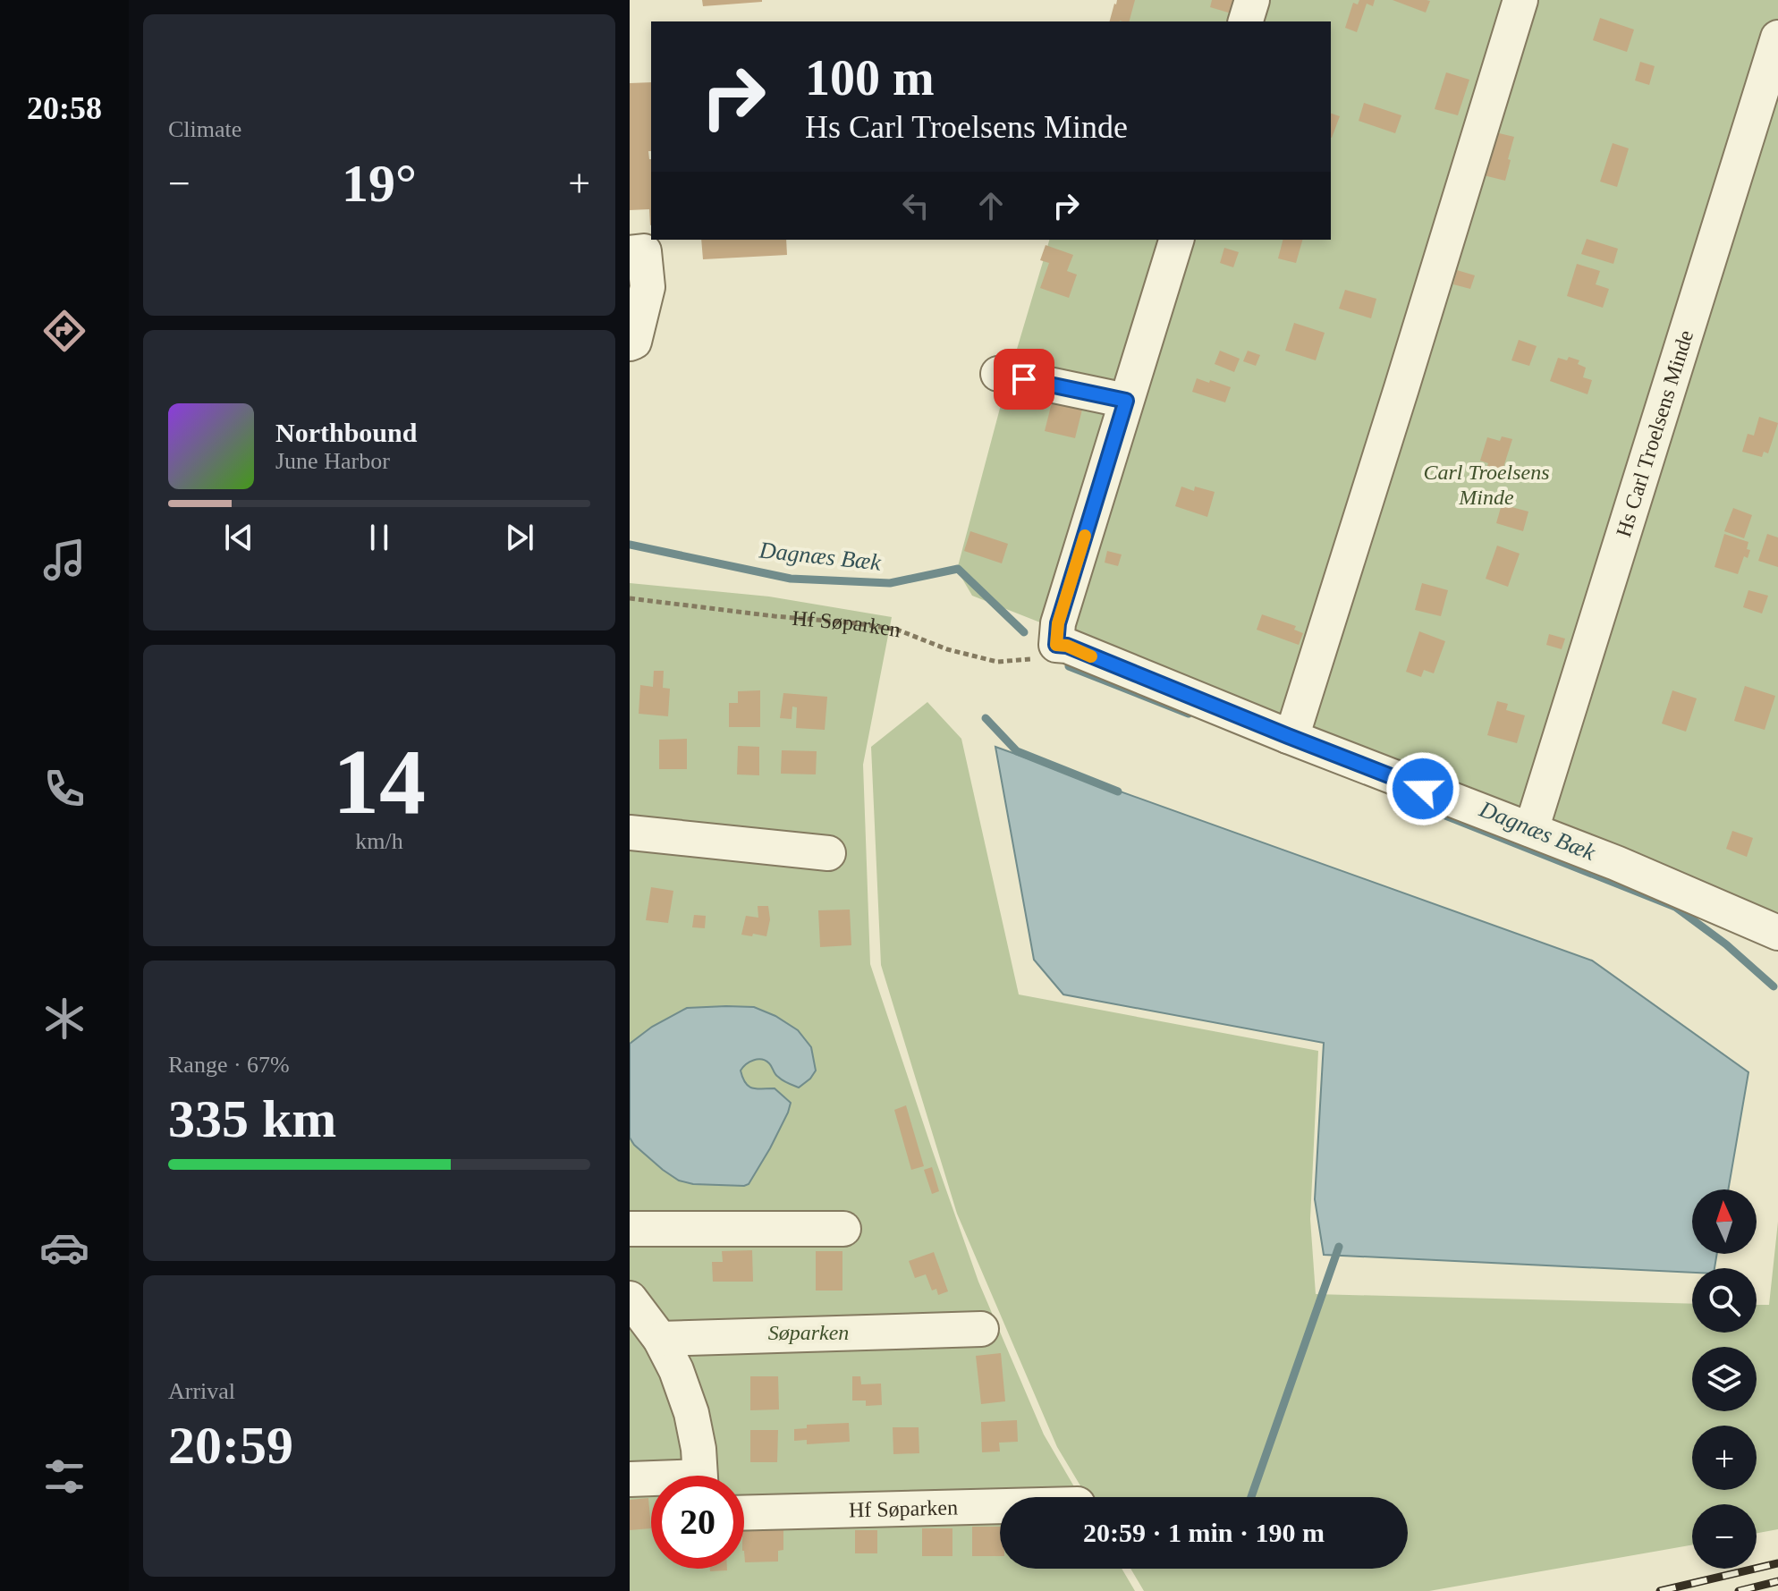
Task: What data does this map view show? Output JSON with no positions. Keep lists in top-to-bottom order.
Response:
{
  "streets": {
    "lane": ["Hs Carl Troelsens Minde", "Hf Søparken"]
  },
  "water": ["Dagnæs Bæk"],
  "parks": ["Carl Troelsens Minde", "Søparken"],
  "north": "top",
  "page": {
    "tabs": "20:58",
    "tile": [
      "Climate",
      ["14", "km/h"],
      ["Range · 67%", "335 km"],
      ["Arrival", "20:59"]
    ],
    "turn": ["100 m", "Hs Carl Troelsens Minde"],
    "heat": ["−", "19°", "+"],
    "song": ["Northbound", "June Harbor"],
    "map_buttons": ["+", "−"],
    "limit": "20",
    "trip": "20:59 · 1 min · 190 m"
  }
}
